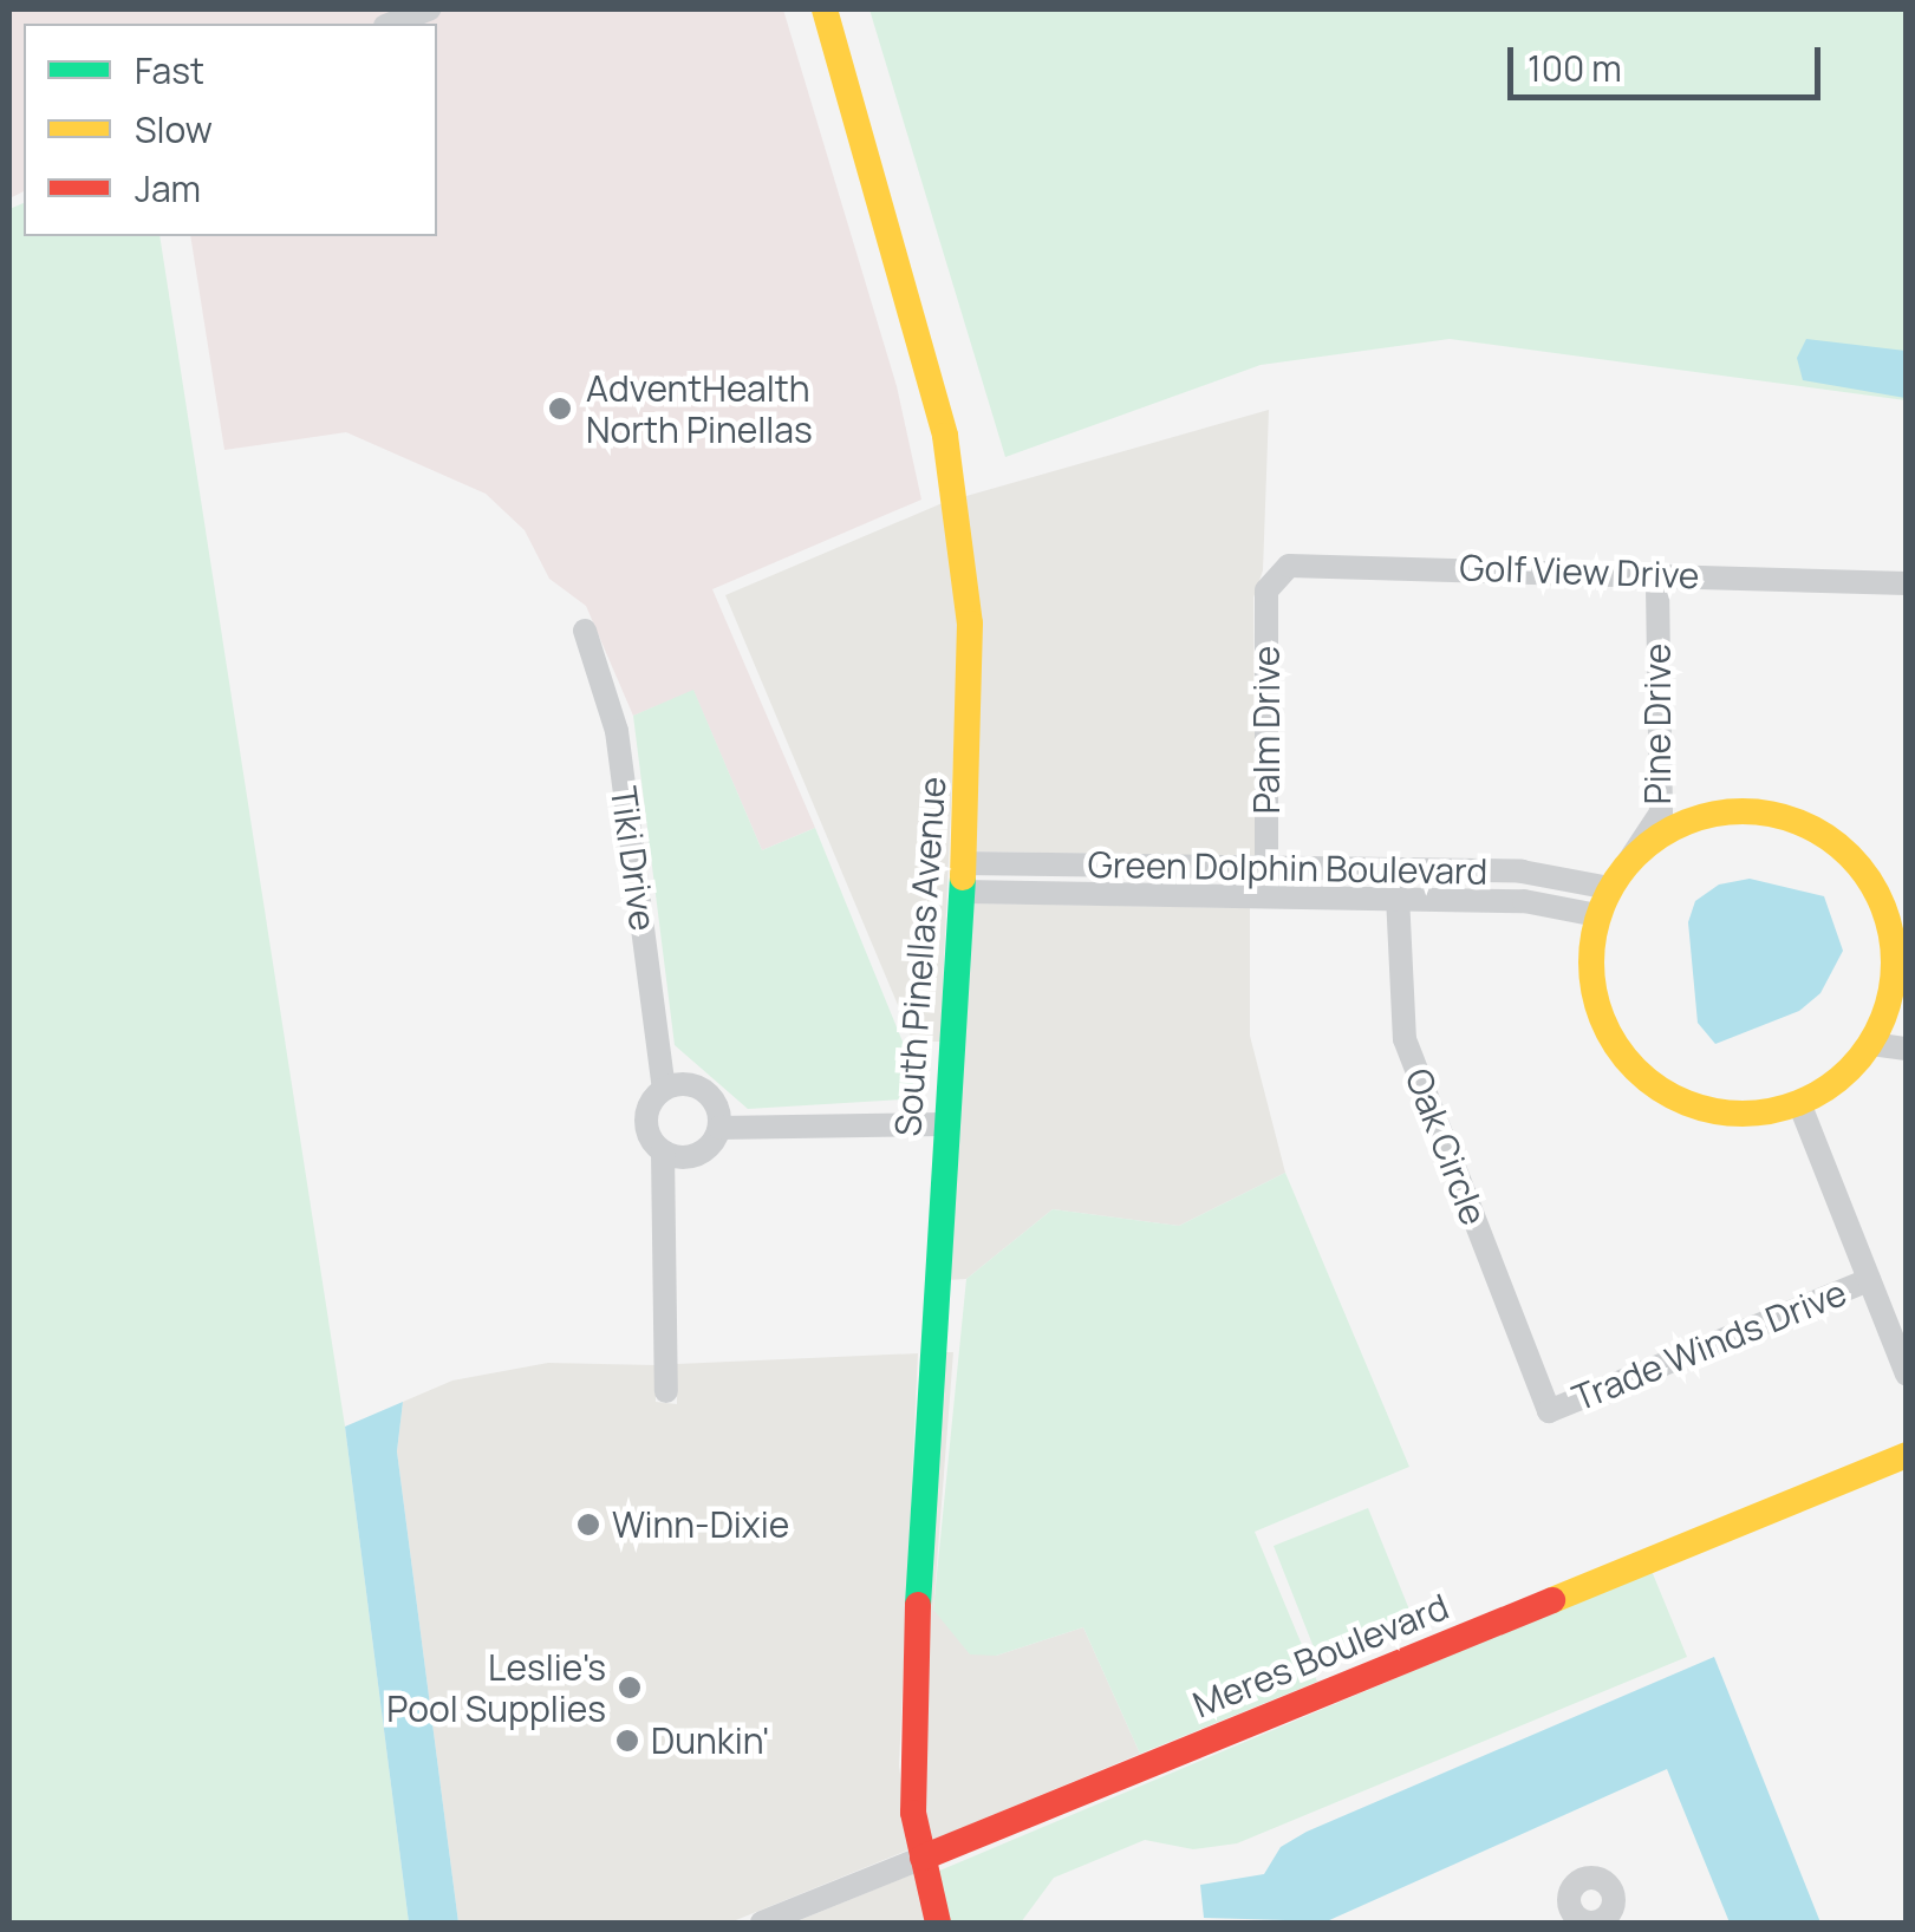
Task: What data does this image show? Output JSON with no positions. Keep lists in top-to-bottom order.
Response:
{
  "streets": {
    "street": [
      "Golf View Drive",
      "Pine Drive",
      "Palm Drive",
      "Tiki Drive",
      "Green Dolphin Boulevard",
      "South Pinellas Avenue",
      "Oak Circle",
      "Trade Winds Drive",
      "Meres Boulevard"
    ]
  },
  "crossings": [
    ["Golf View Drive", "Pine Drive"],
    ["Golf View Drive", "Palm Drive"],
    ["Pine Drive", "Green Dolphin Boulevard"],
    ["Palm Drive", "Green Dolphin Boulevard"],
    ["Green Dolphin Boulevard", "South Pinellas Avenue"],
    ["Green Dolphin Boulevard", "Oak Circle"],
    ["South Pinellas Avenue", "Meres Boulevard"],
    ["Oak Circle", "Trade Winds Drive"]
  ],
  "places": [
    "AdventHealth North Pinellas",
    "Winn-Dixie",
    "Leslie's Pool Supplies",
    "Dunkin'"
  ],
  "legend": ["Fast", "Slow", "Jam"],
  "scale_bar": "100 m"
}
